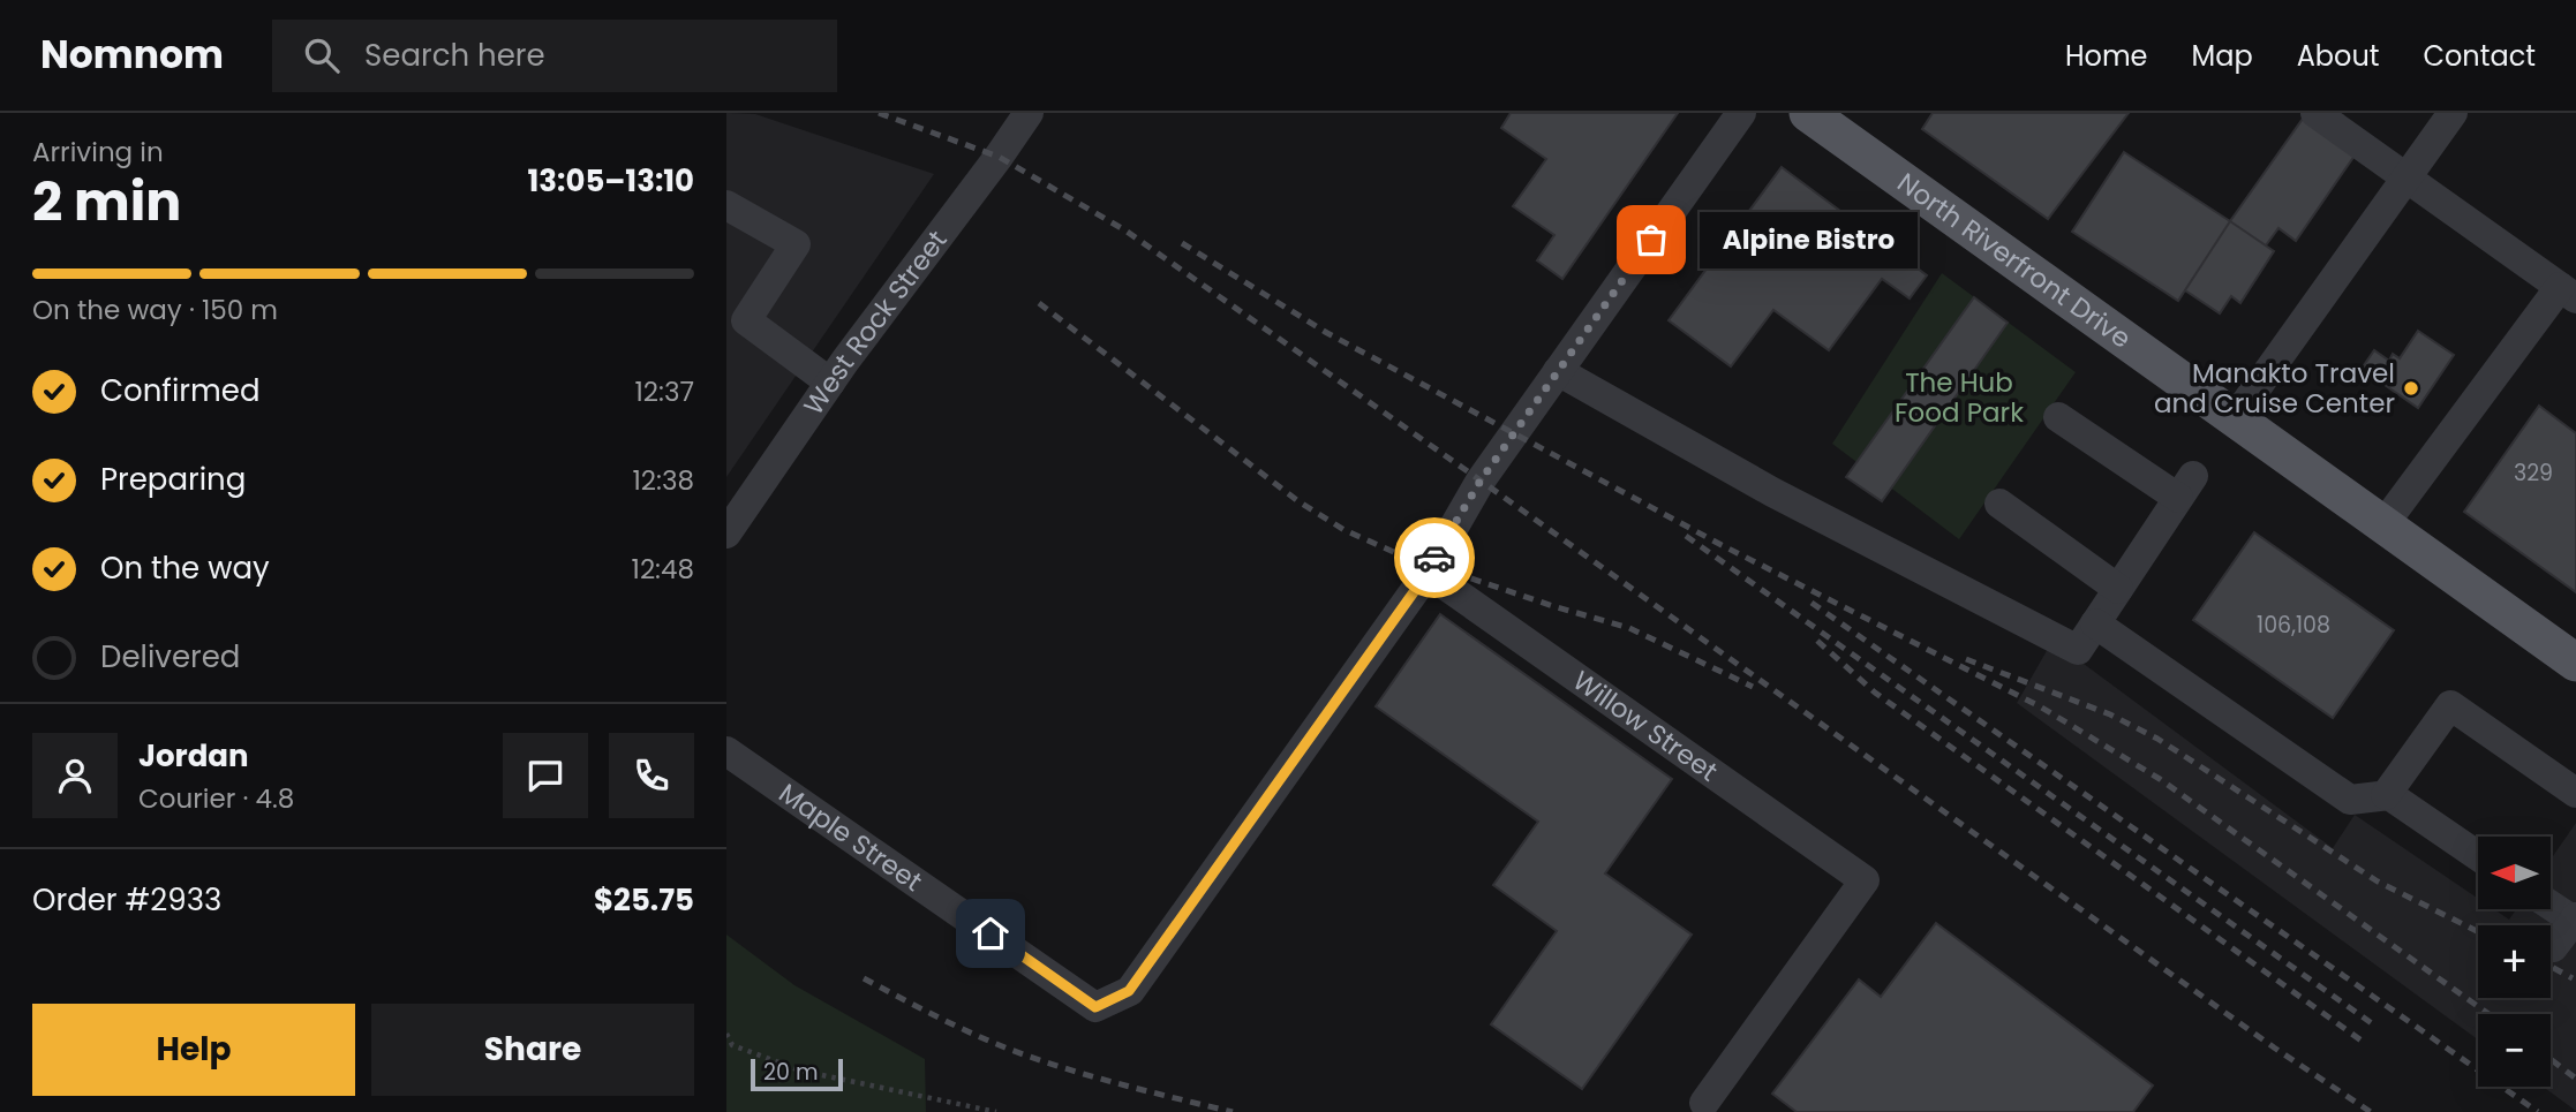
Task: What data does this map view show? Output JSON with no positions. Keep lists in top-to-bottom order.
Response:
{
  "streets": {
    "main road": ["North Riverfront Drive"],
    "street": ["West Rock Street", "Willow Street", "Maple Street"]
  },
  "crossings": [
    ["Willow Street", "Maple Street"]
  ],
  "parks": ["The Hub Food Park"],
  "places": ["Alpine Bistro", "Manakto Travel and Cruise Center"],
  "house_numbers": ["329", "106,108"],
  "scale_bar": "20 m",
  "north": "left",
  "page": {
    "header": "Nomnom",
    "search": "Search here",
    "nav": [
      "Home",
      "Map",
      "About",
      "Contact"
    ],
    "heading": ["2 min", "Arriving in", "13:05–13:10"],
    "panel": [
      "Jordan",
      "Courier · 4.8",
      "Order #2933",
      "$25.75"
    ],
    "bubble": "Alpine Bistro",
    "bar": "On the way · 150 m",
    "list": [
      ["Confirmed", "12:37"],
      ["Preparing", "12:38"],
      ["On the way", "12:48"],
      "Delivered"
    ],
    "map_buttons": ["+", "−"],
    "buttons": ["Help", "Share"],
    "scale": "20 m"
  }
}
